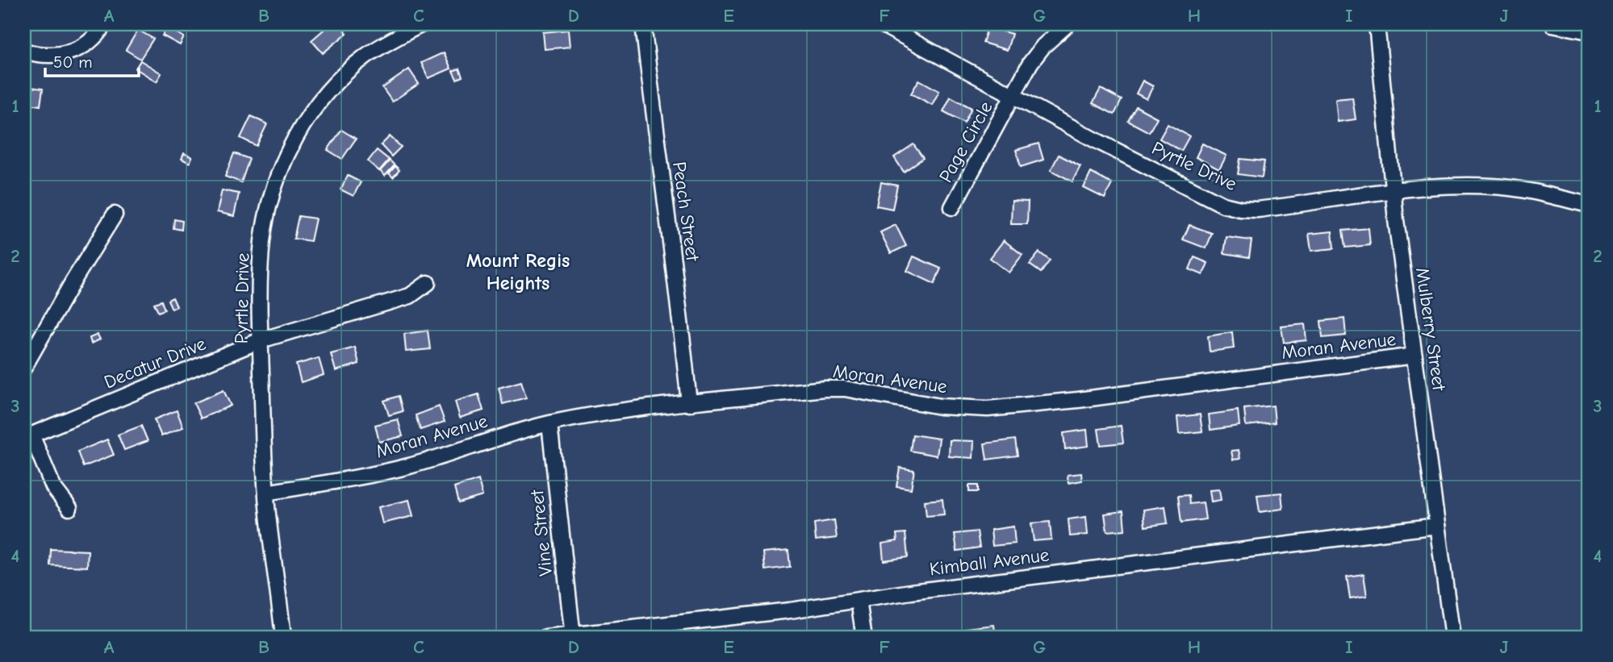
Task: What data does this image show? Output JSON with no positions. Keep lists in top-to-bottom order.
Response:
{
  "streets": {
    "street": [
      "Page Circle",
      "Pyrtle Drive",
      "Peach Street",
      "Mulberry Street",
      "Moran Avenue",
      "Decatur Drive",
      "Vine Street",
      "Kimball Avenue"
    ]
  },
  "crossings": [
    ["Page Circle", "Pyrtle Drive"],
    ["Pyrtle Drive", "Mulberry Street"],
    ["Pyrtle Drive", "Moran Avenue"],
    ["Pyrtle Drive", "Decatur Drive"],
    ["Peach Street", "Moran Avenue"],
    ["Mulberry Street", "Moran Avenue"],
    ["Mulberry Street", "Kimball Avenue"],
    ["Moran Avenue", "Vine Street"],
    ["Vine Street", "Kimball Avenue"]
  ],
  "districts": ["Mount Regis Heights"],
  "scale_bar": "50 m",
  "grid": {
    "columns": [
      "A",
      "B",
      "C",
      "D",
      "E",
      "F",
      "G",
      "H",
      "I",
      "J"
    ],
    "rows": [
      "1",
      "2",
      "3",
      "4"
    ]
  }
}
